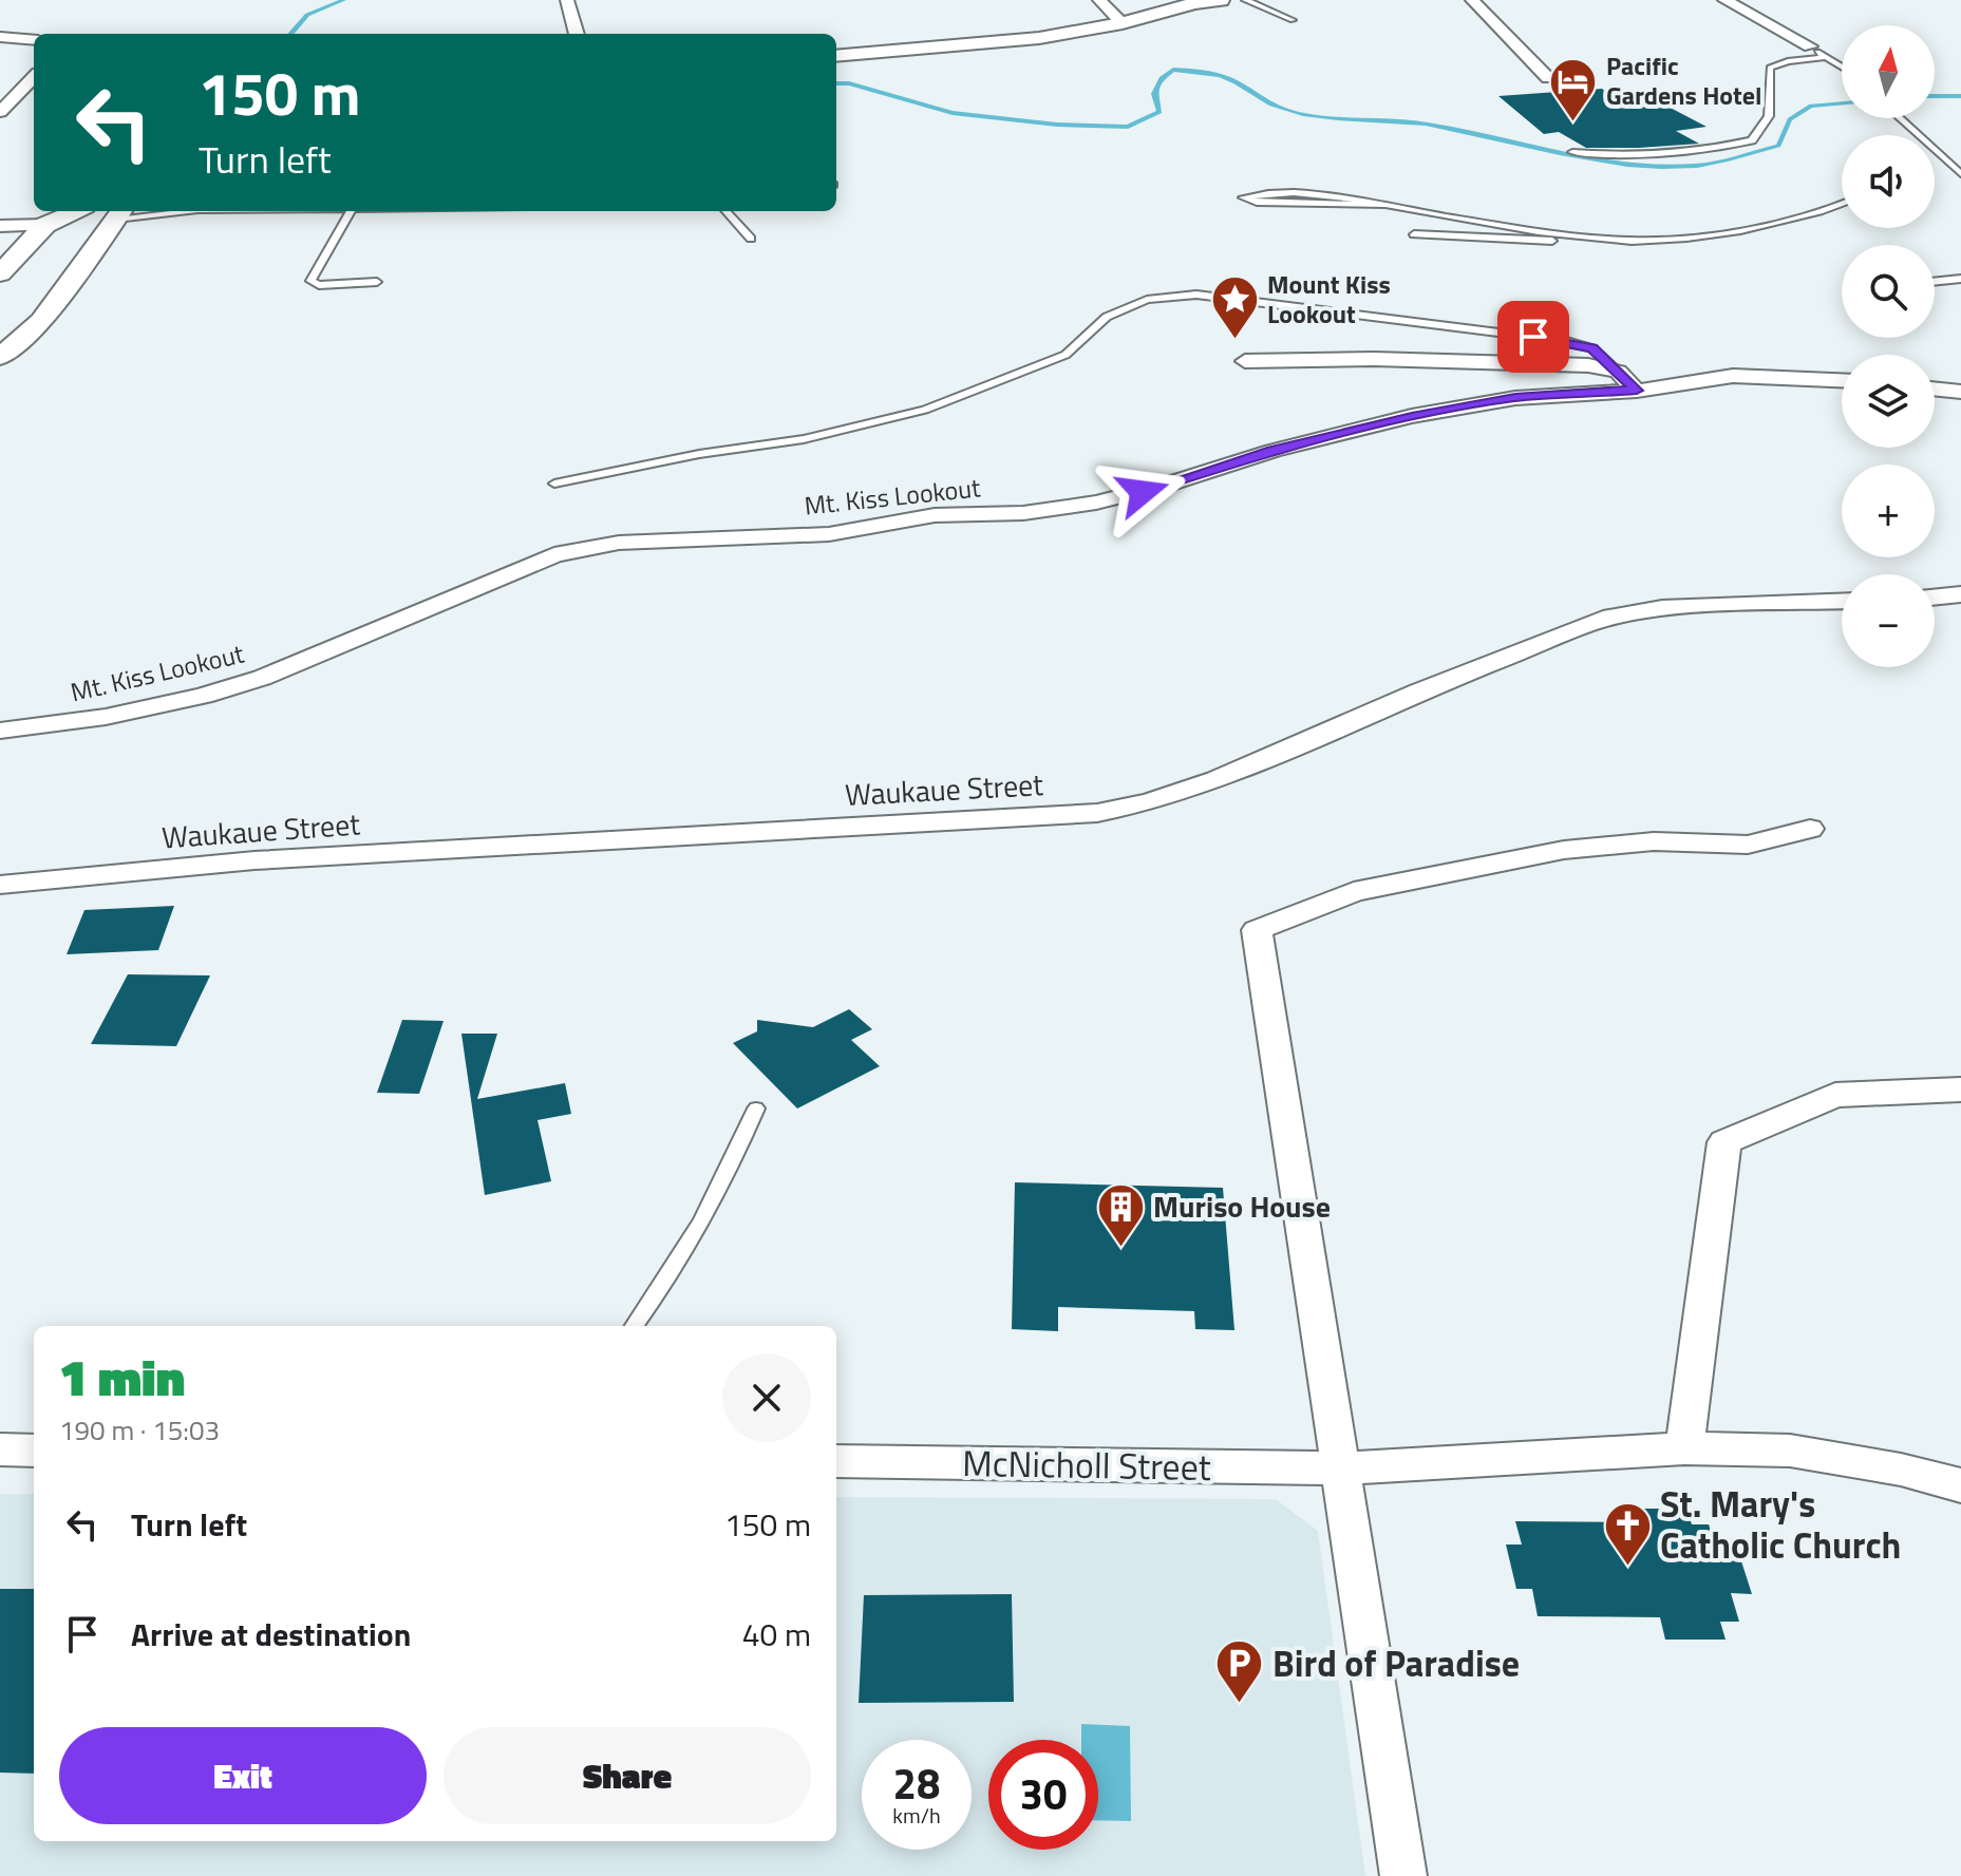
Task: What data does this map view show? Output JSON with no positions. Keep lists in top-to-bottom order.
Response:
{
  "streets": {
    "street": ["Mt. Kiss Lookout", "Waukaue Street", "McNicholl Street"]
  },
  "places": {
    "hotel": ["Pacific Gardens Hotel"],
    "place": ["Mount Kiss Lookout"],
    "building": ["Muriso House"],
    "church": ["St. Mary's Catholic Church"],
    "parking": ["Bird of Paradise"]
  },
  "north": "top",
  "page": {
    "map_buttons": ["+", "−"],
    "turn": ["150 m", "Turn left"],
    "heading": ["1 min", "190 m · 15:03"],
    "list": [
      {
        "name": "Turn left",
        "value": "150 m"
      },
      {
        "name": "Arrive at destination",
        "value": "40 m"
      }
    ],
    "buttons": ["Exit", "Share"],
    "speed": "28 km/h",
    "limit": "30"
  }
}
